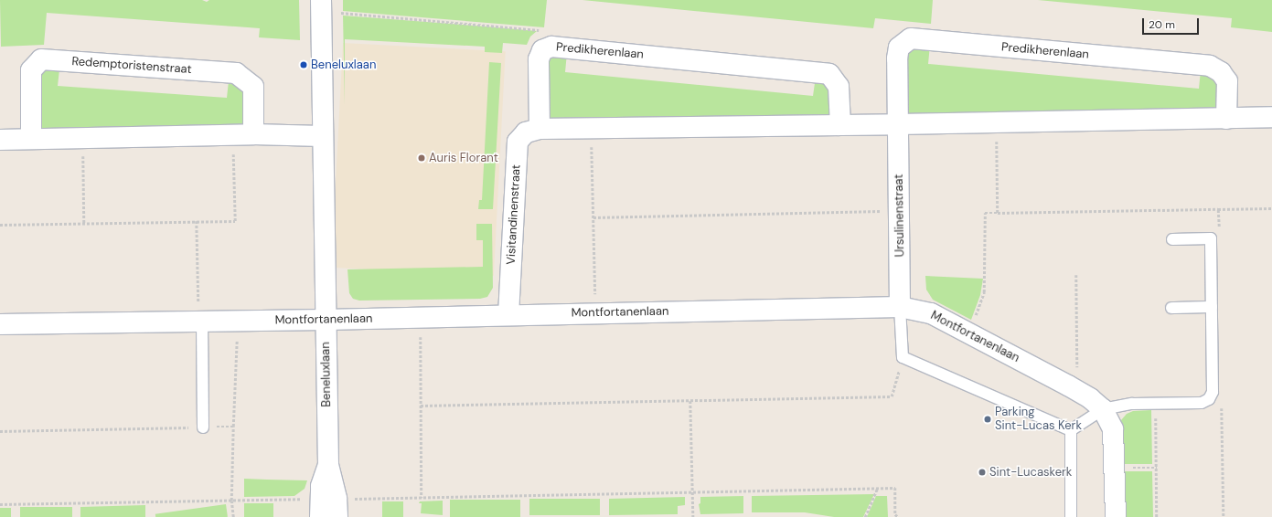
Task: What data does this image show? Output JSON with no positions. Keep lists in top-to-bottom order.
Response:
{
  "streets": {
    "street": [
      "Predikherenlaan",
      "Redemptoristenstraat",
      "Visitandinenstraat",
      "Ursulinenstraat",
      "Montfortanenlaan",
      "Beneluxlaan"
    ]
  },
  "crossings": [
    ["Predikherenlaan", "Visitandinenstraat"],
    ["Predikherenlaan", "Ursulinenstraat"],
    ["Visitandinenstraat", "Montfortanenlaan"],
    ["Ursulinenstraat", "Montfortanenlaan"],
    ["Montfortanenlaan", "Beneluxlaan"]
  ],
  "places": [
    "Beneluxlaan",
    "Auris Florant",
    "Parking Sint-Lucas Kerk",
    "Sint-Lucaskerk"
  ],
  "scale_bar": "20 m"
}
